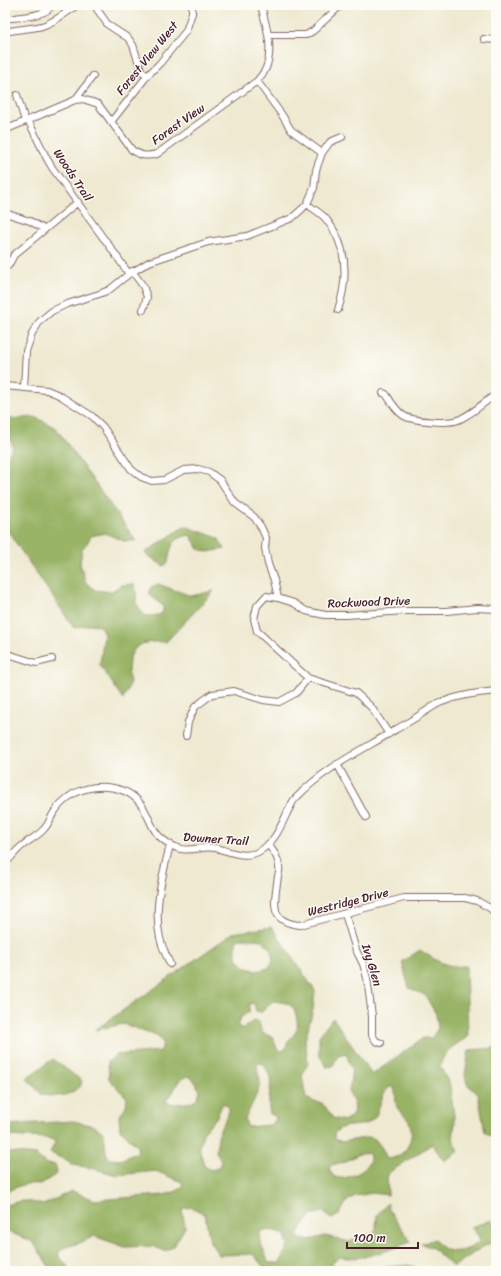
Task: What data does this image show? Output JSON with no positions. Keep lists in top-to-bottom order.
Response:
{
  "streets": {
    "street": [
      "Forest View West",
      "Forest View",
      "Woods Trail",
      "Rockwood Drive",
      "Downer Trail",
      "Westridge Drive",
      "Ivy Glen"
    ]
  },
  "crossings": [
    ["Forest View West", "Forest View"],
    ["Downer Trail", "Westridge Drive"],
    ["Westridge Drive", "Ivy Glen"]
  ],
  "scale_bar": "100 m"
}
